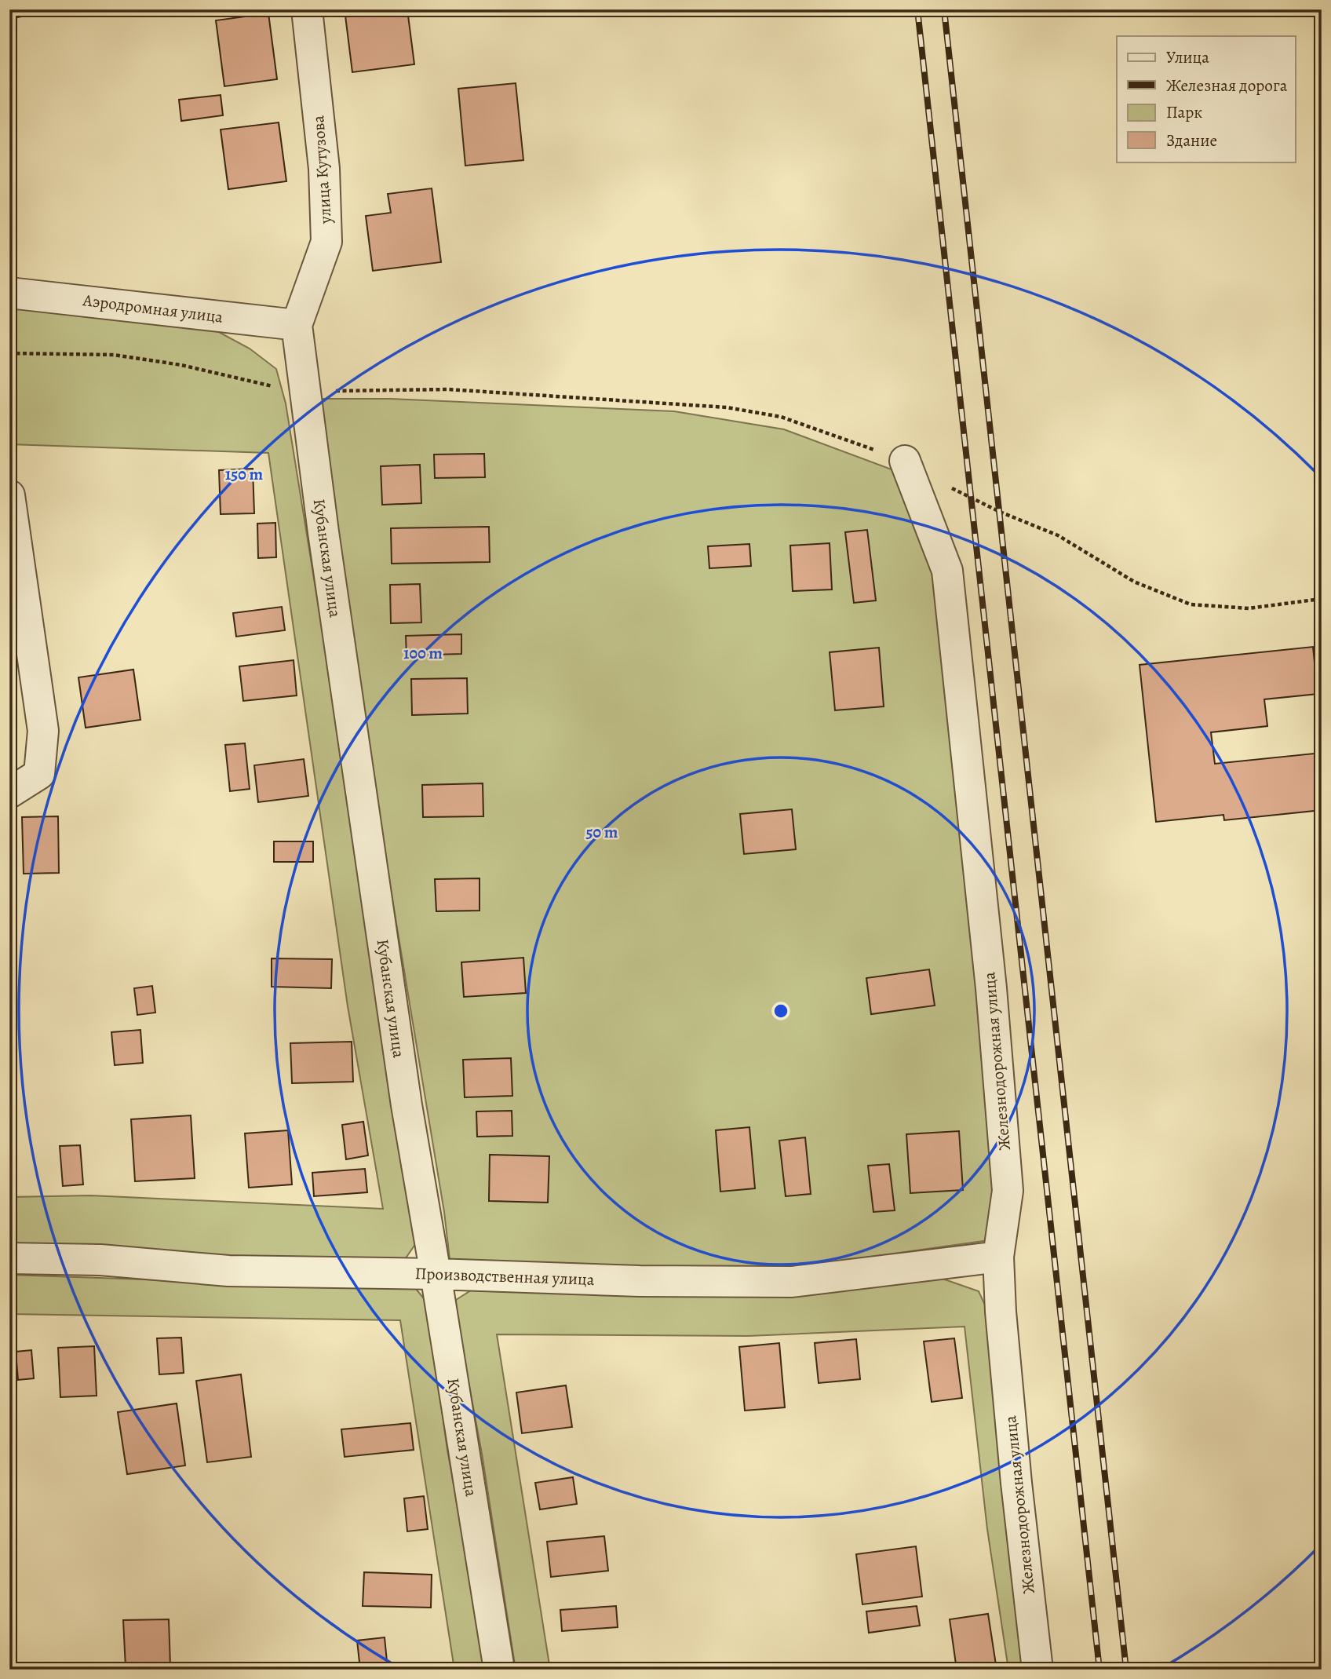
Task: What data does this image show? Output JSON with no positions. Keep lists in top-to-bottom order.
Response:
{
  "streets": {
    "street": [
      "улица Кутузова",
      "Аэродромная улица",
      "Кубанская улица",
      "Железнодорожная улица",
      "Производственная улица"
    ]
  },
  "crossings": [
    ["улица Кутузова", "Аэродромная улица"],
    ["улица Кутузова", "Кубанская улица"],
    ["Аэродромная улица", "Кубанская улица"],
    ["Кубанская улица", "Производственная улица"],
    ["Железнодорожная улица", "Производственная улица"]
  ],
  "legend": [
    "Улица",
    "Железная дорога",
    "Парк",
    "Здание"
  ],
  "rings": ["150 m", "100 m", "50 m"]
}
